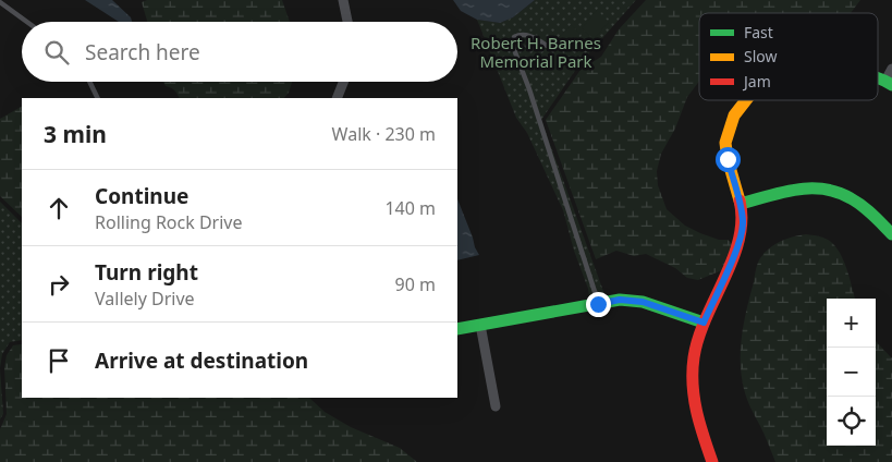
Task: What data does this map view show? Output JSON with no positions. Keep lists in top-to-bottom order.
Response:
{
  "parks": ["Robert H. Barnes Memorial Park"],
  "legend": ["Fast", "Slow", "Jam"],
  "page": {
    "search": "Search here",
    "heading": ["3 min", "Walk · 230 m"],
    "list": [
      ["Continue", "Rolling Rock Drive", "140 m"],
      ["Turn right", "Vallely Drive", "90 m"],
      "Arrive at destination"
    ],
    "map_buttons": ["+", "−"]
  }
}
